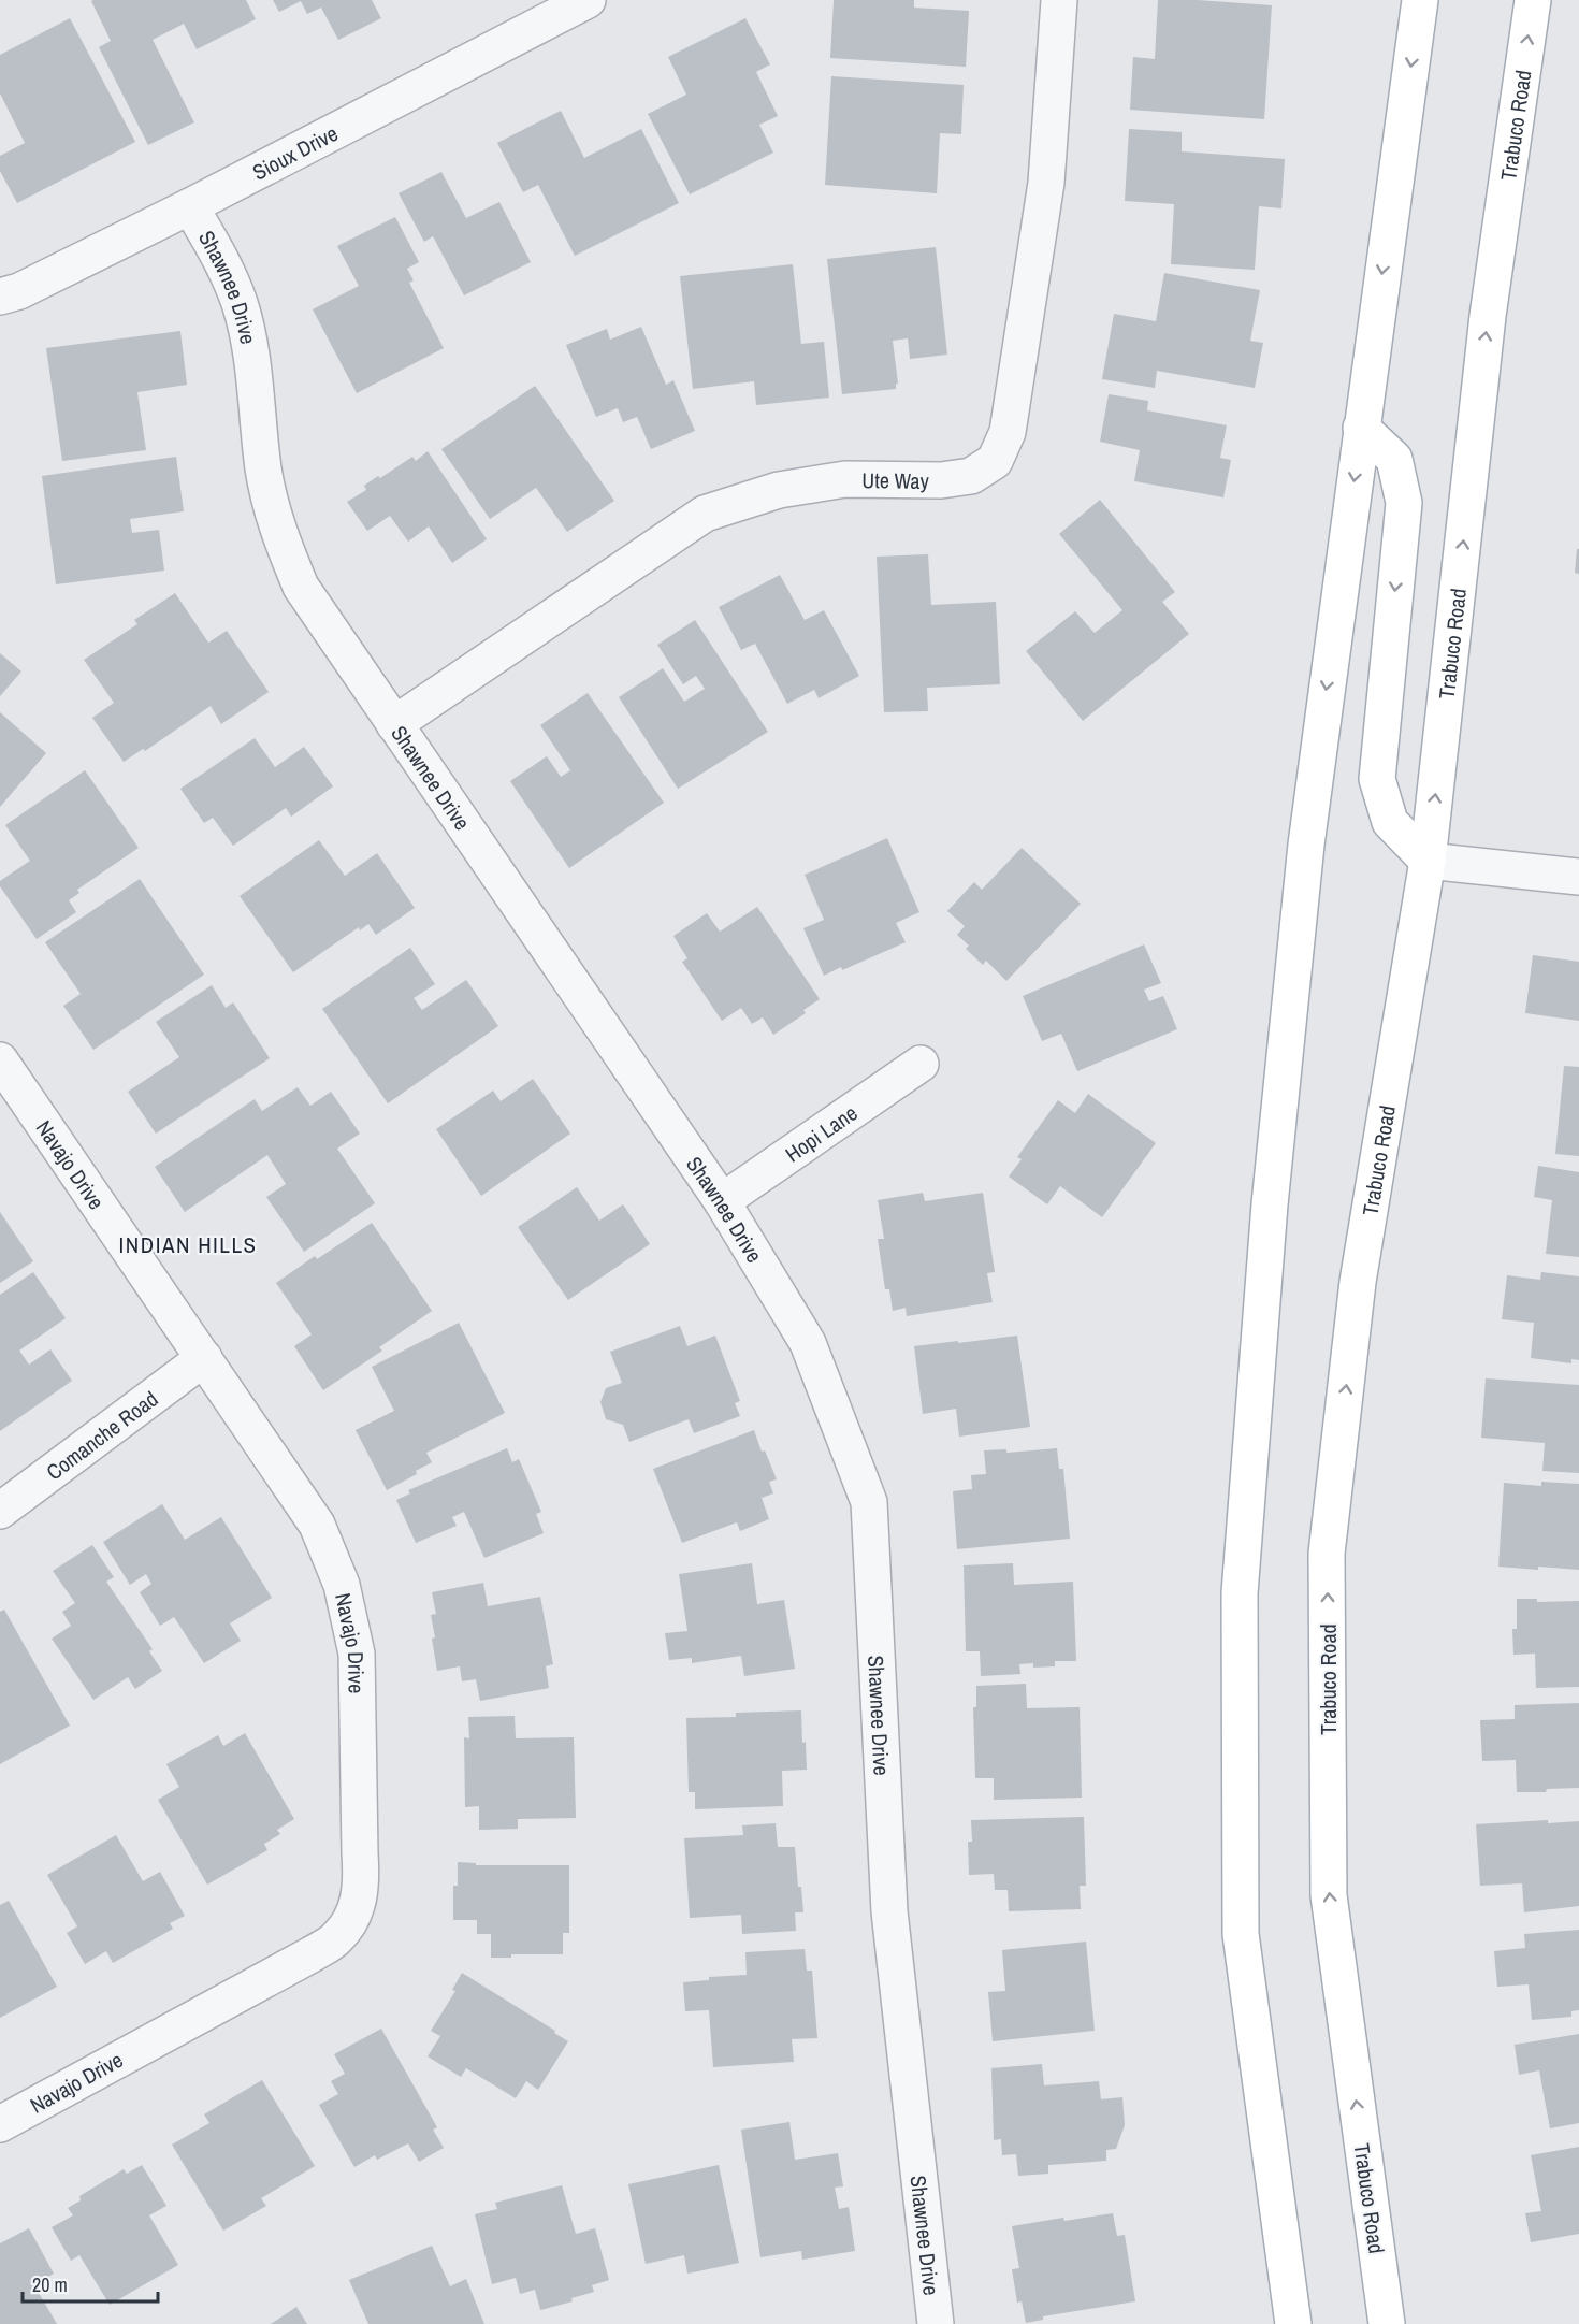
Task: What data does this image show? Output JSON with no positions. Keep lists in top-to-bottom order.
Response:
{
  "streets": {
    "main road": ["Trabuco Road"],
    "street": [
      "Sioux Drive",
      "Shawnee Drive",
      "Ute Way",
      "Hopi Lane",
      "Navajo Drive",
      "Comanche Road"
    ]
  },
  "crossings": [
    ["Sioux Drive", "Shawnee Drive"],
    ["Shawnee Drive", "Ute Way"],
    ["Shawnee Drive", "Hopi Lane"],
    ["Navajo Drive", "Comanche Road"]
  ],
  "districts": ["INDIAN HILLS"],
  "scale_bar": "20 m"
}
